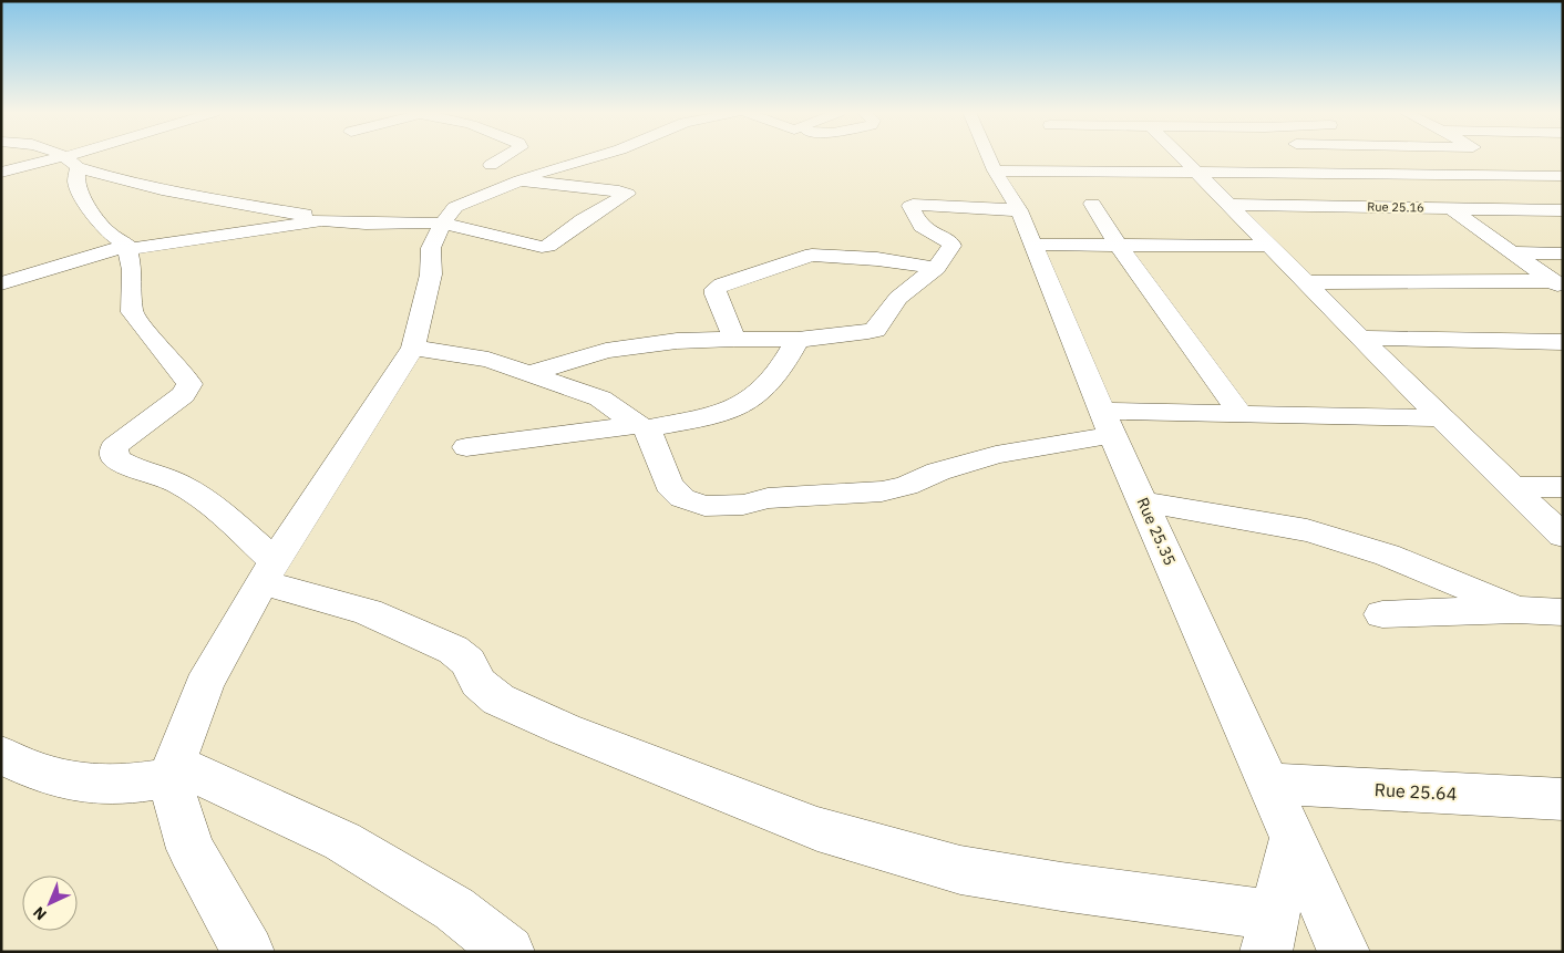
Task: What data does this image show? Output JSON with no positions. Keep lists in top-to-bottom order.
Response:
{
  "streets": {
    "street": ["Rue 25.16", "Rue 25.35", "Rue 25.64"]
  },
  "crossings": [
    ["Rue 25.35", "Rue 25.64"]
  ],
  "north": "bottom left"
}
